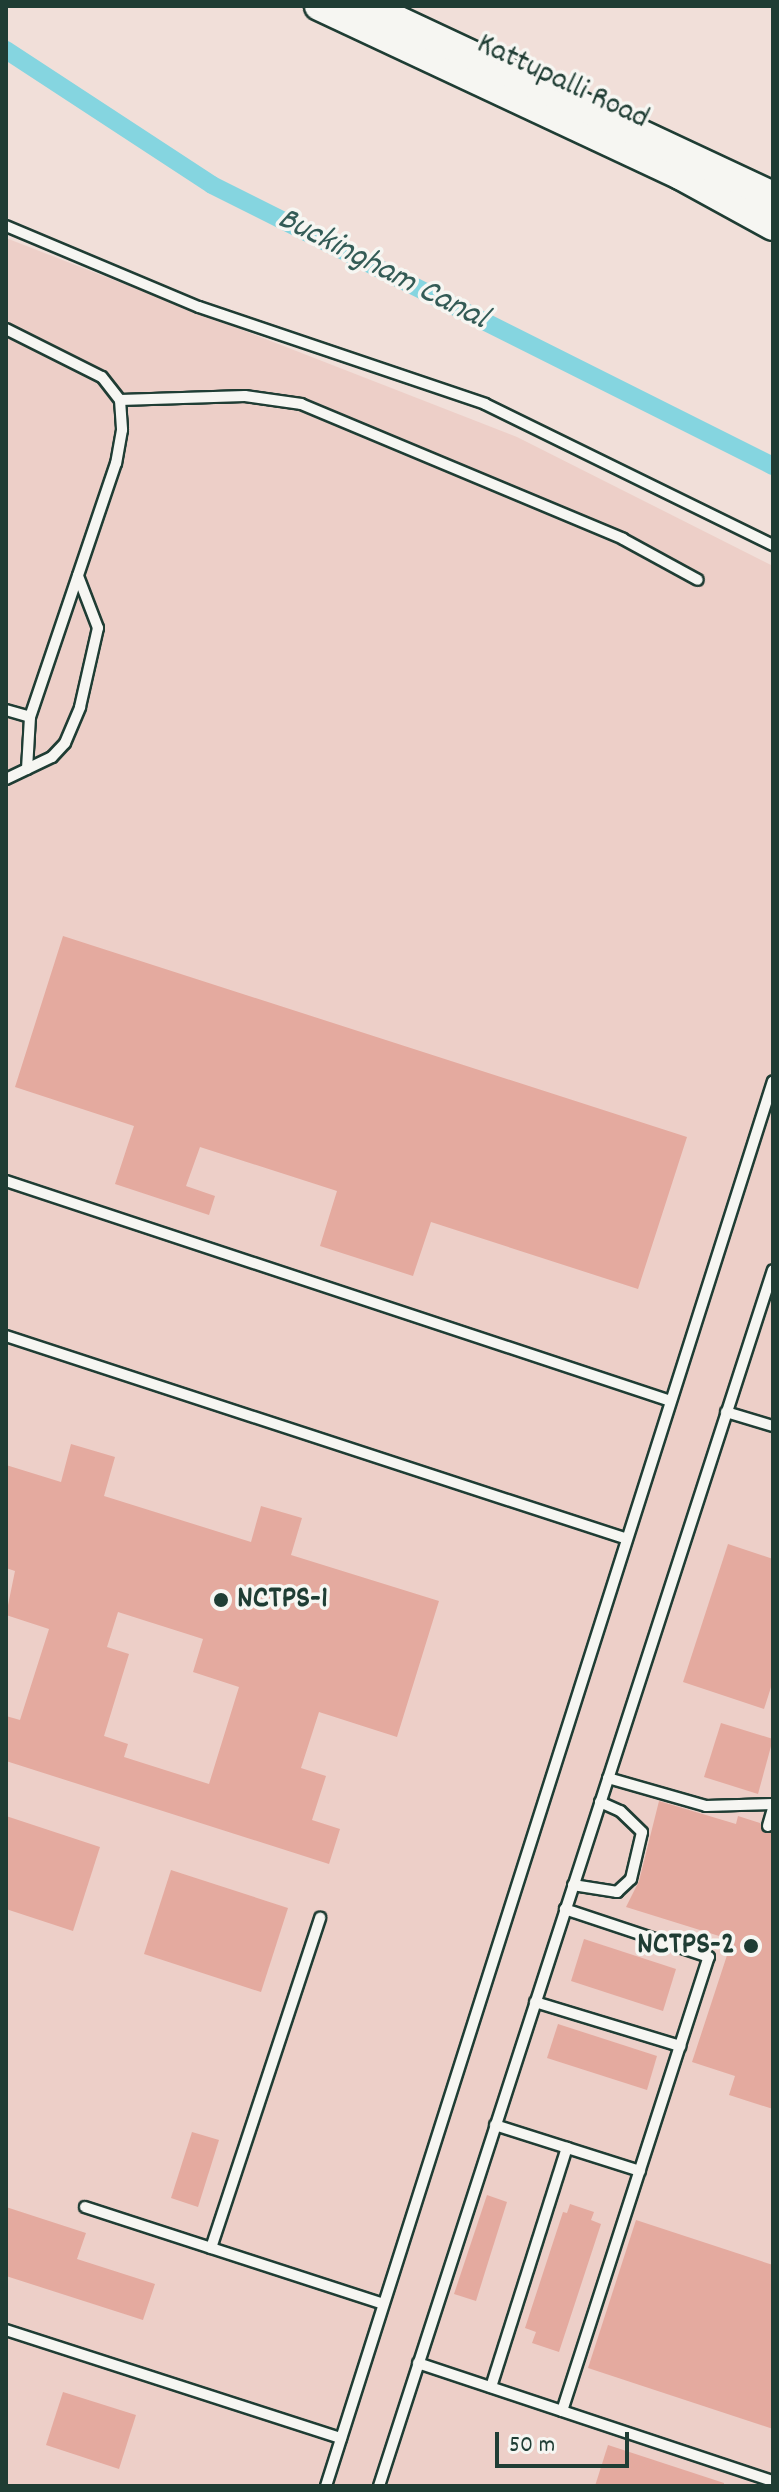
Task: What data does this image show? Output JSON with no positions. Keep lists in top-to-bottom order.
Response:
{
  "streets": {
    "main road": ["Kattupalli Road"]
  },
  "water": ["Buckingham Canal"],
  "places": ["NCTPS-1", "NCTPS-2"],
  "scale_bar": "50 m"
}
